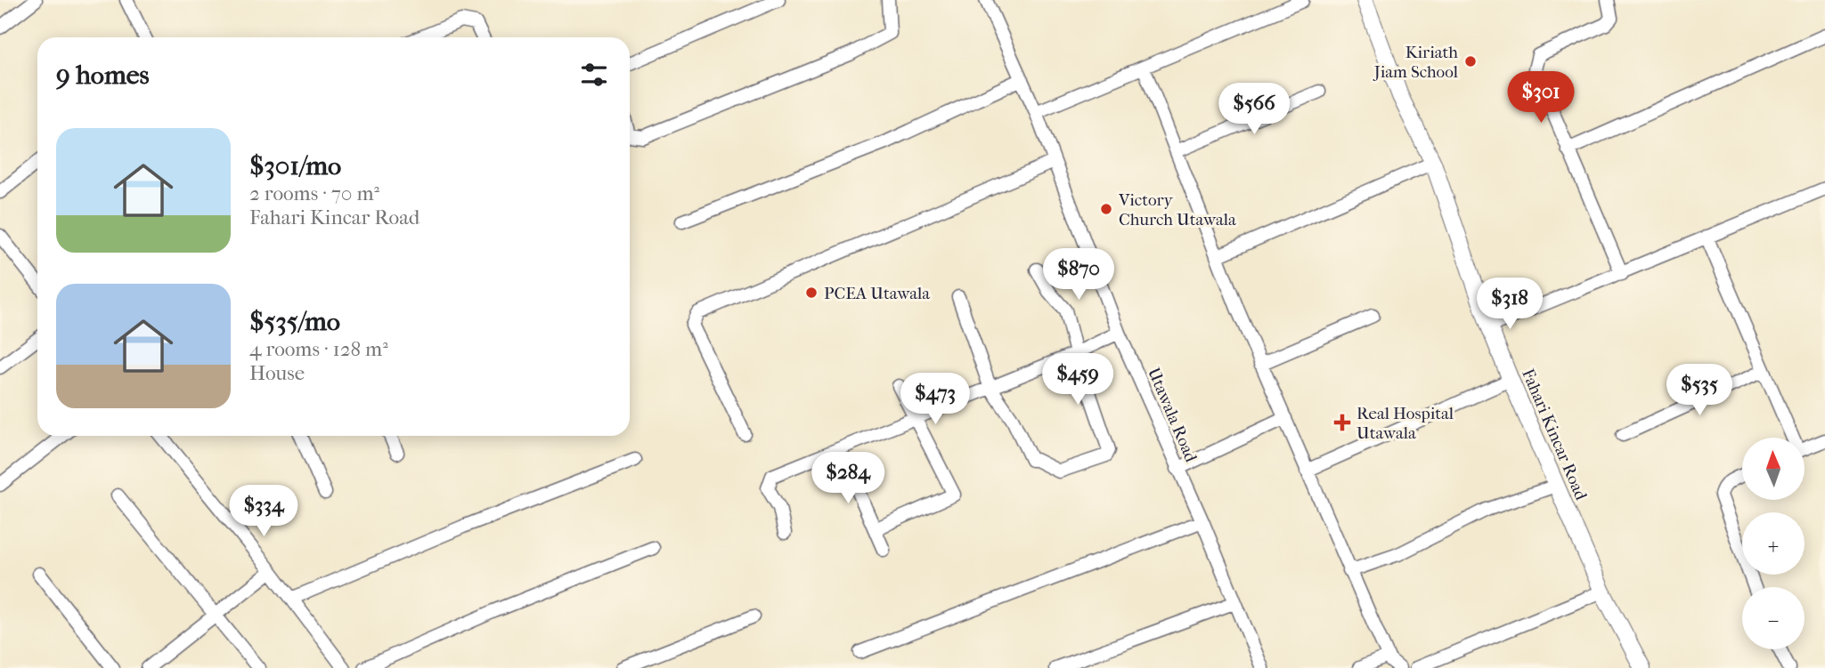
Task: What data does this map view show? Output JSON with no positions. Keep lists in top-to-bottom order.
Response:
{
  "streets": {
    "street": ["Utawala Road", "Fahari Kincar Road"]
  },
  "places": {
    "other": ["Kiriath Jiam School", "Victory Church Utawala", "PCEA Utawala"],
    "health": ["Real Hospital Utawala"]
  },
  "north": "top",
  "page": {
    "heading": "9 homes",
    "price": [
      "$301",
      "$566",
      "$870",
      "$318",
      "$459",
      "$535",
      "$473",
      "$284",
      "$334"
    ],
    "list": [
      {
        "name": "$301/mo",
        "note": "2 rooms · 70 m² · Fahari Kincar Road"
      },
      {
        "name": "$535/mo",
        "note": "4 rooms · 128 m² · House"
      }
    ],
    "map_buttons": ["+", "−"]
  }
}
